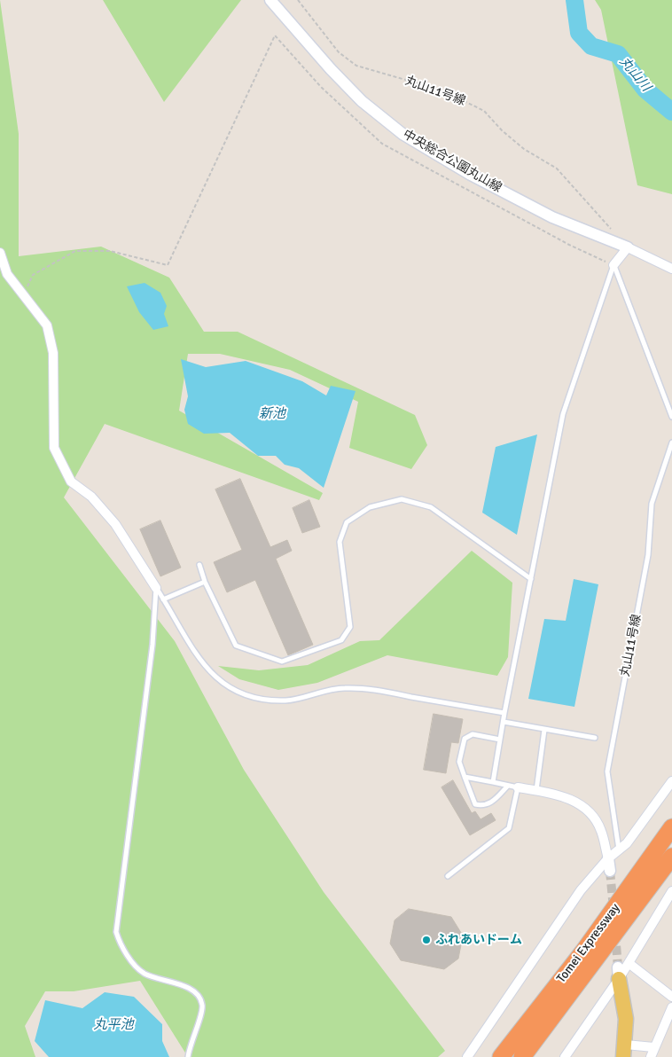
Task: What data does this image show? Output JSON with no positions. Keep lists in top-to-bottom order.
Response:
{
  "streets": {
    "highway": ["Tomei Expressway"],
    "street": ["中央総合公園丸山線"],
    "lane": ["丸山11号線"]
  },
  "crossings": [
    ["丸山11号線", "中央総合公園丸山線"]
  ],
  "water": ["丸山川", "新池", "丸平池"],
  "places": ["ふれあいドーム"]
}
